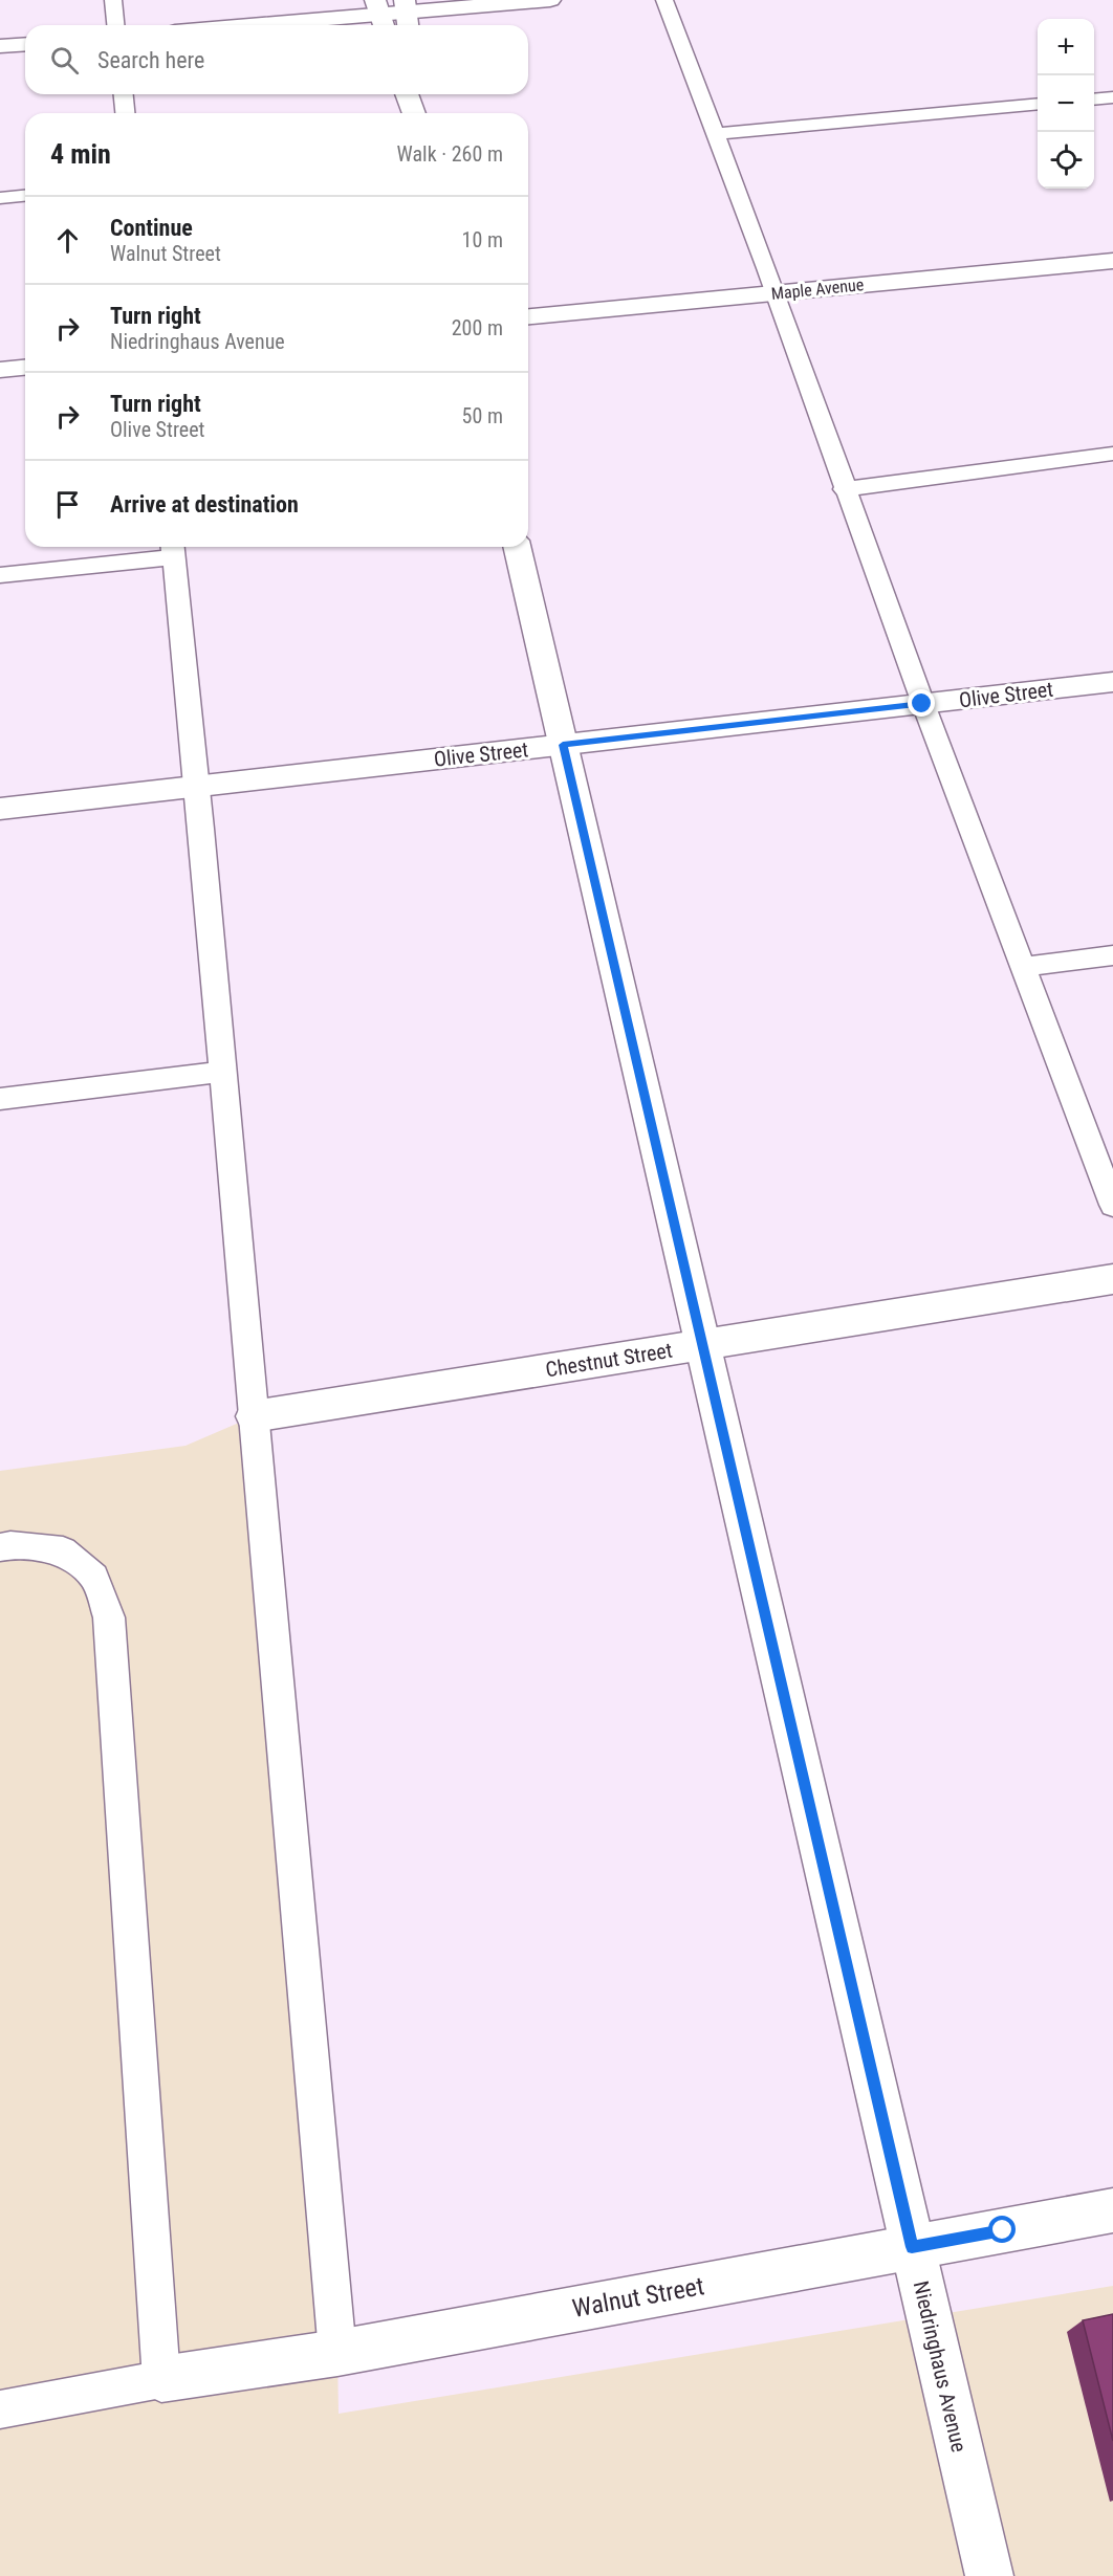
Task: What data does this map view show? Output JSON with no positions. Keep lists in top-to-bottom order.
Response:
{
  "streets": {
    "street": [
      "Maple Avenue",
      "Olive Street",
      "Chestnut Street",
      "Walnut Street",
      "Niedringhaus Avenue"
    ]
  },
  "crossings": [
    ["Olive Street", "Niedringhaus Avenue"],
    ["Chestnut Street", "Niedringhaus Avenue"],
    ["Walnut Street", "Niedringhaus Avenue"]
  ],
  "page": {
    "map_buttons": ["+", "−"],
    "search": "Search here",
    "heading": ["4 min", "Walk · 260 m"],
    "list": [
      ["Continue", "Walnut Street", "10 m"],
      ["Turn right", "Niedringhaus Avenue", "200 m"],
      ["Turn right", "Olive Street", "50 m"],
      "Arrive at destination"
    ]
  }
}
